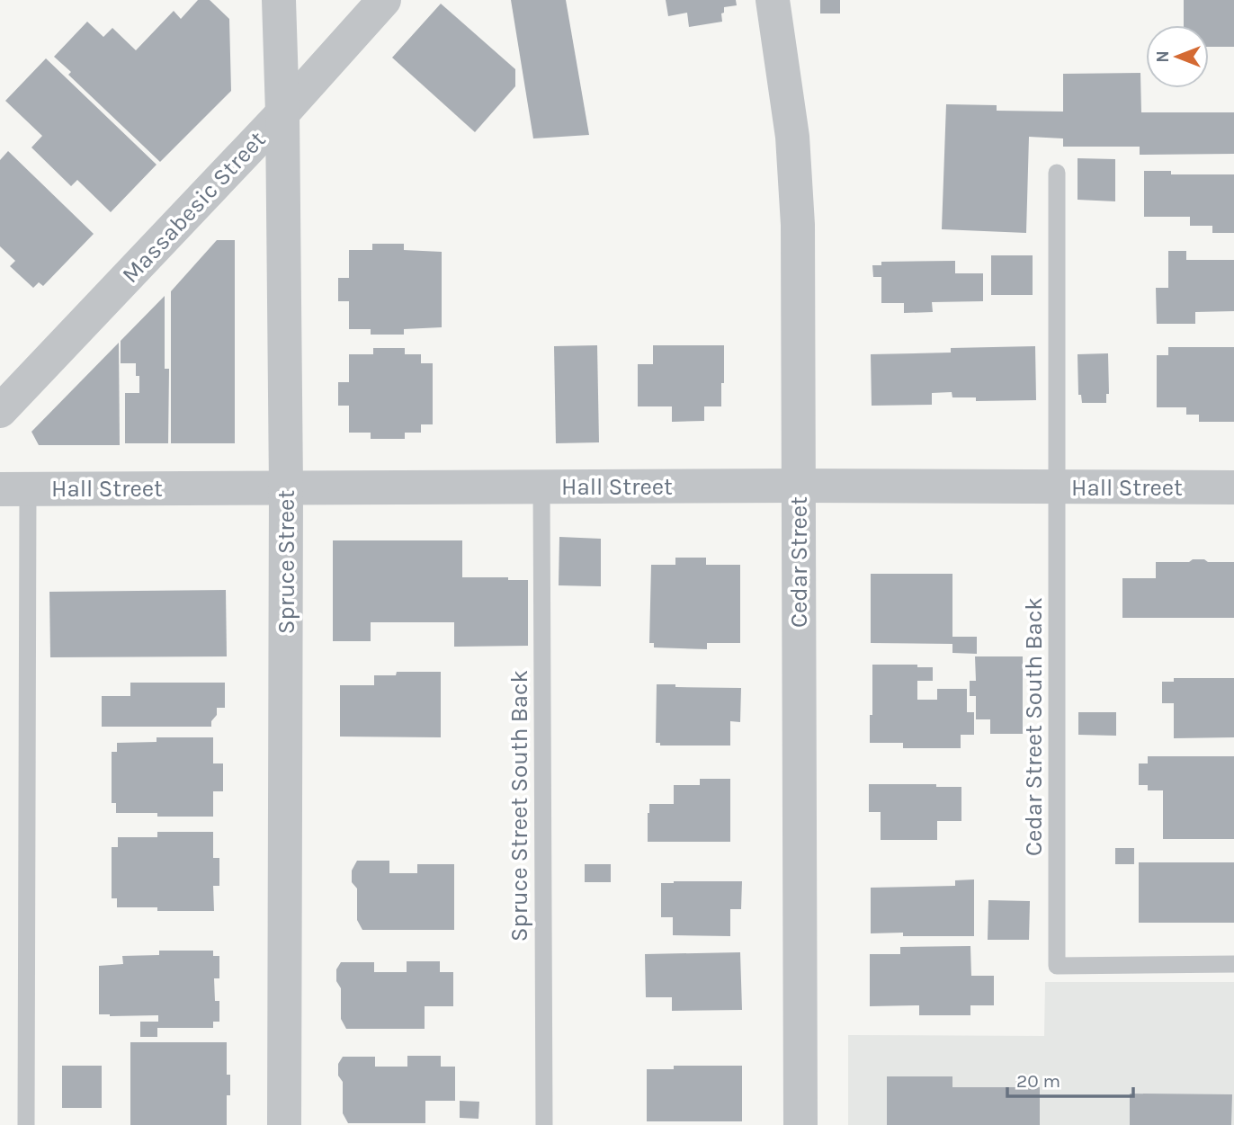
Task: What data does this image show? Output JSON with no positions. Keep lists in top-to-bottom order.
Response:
{
  "streets": {
    "street": [
      "Massabesic Street",
      "Hall Street",
      "Spruce Street",
      "Cedar Street"
    ],
    "lane": ["Cedar Street South Back", "Spruce Street South Back"]
  },
  "crossings": [
    ["Massabesic Street", "Spruce Street"],
    ["Hall Street", "Spruce Street"],
    ["Hall Street", "Cedar Street"],
    ["Hall Street", "Cedar Street South Back"],
    ["Hall Street", "Spruce Street South Back"]
  ],
  "scale_bar": "20 m",
  "north": "left"
}
